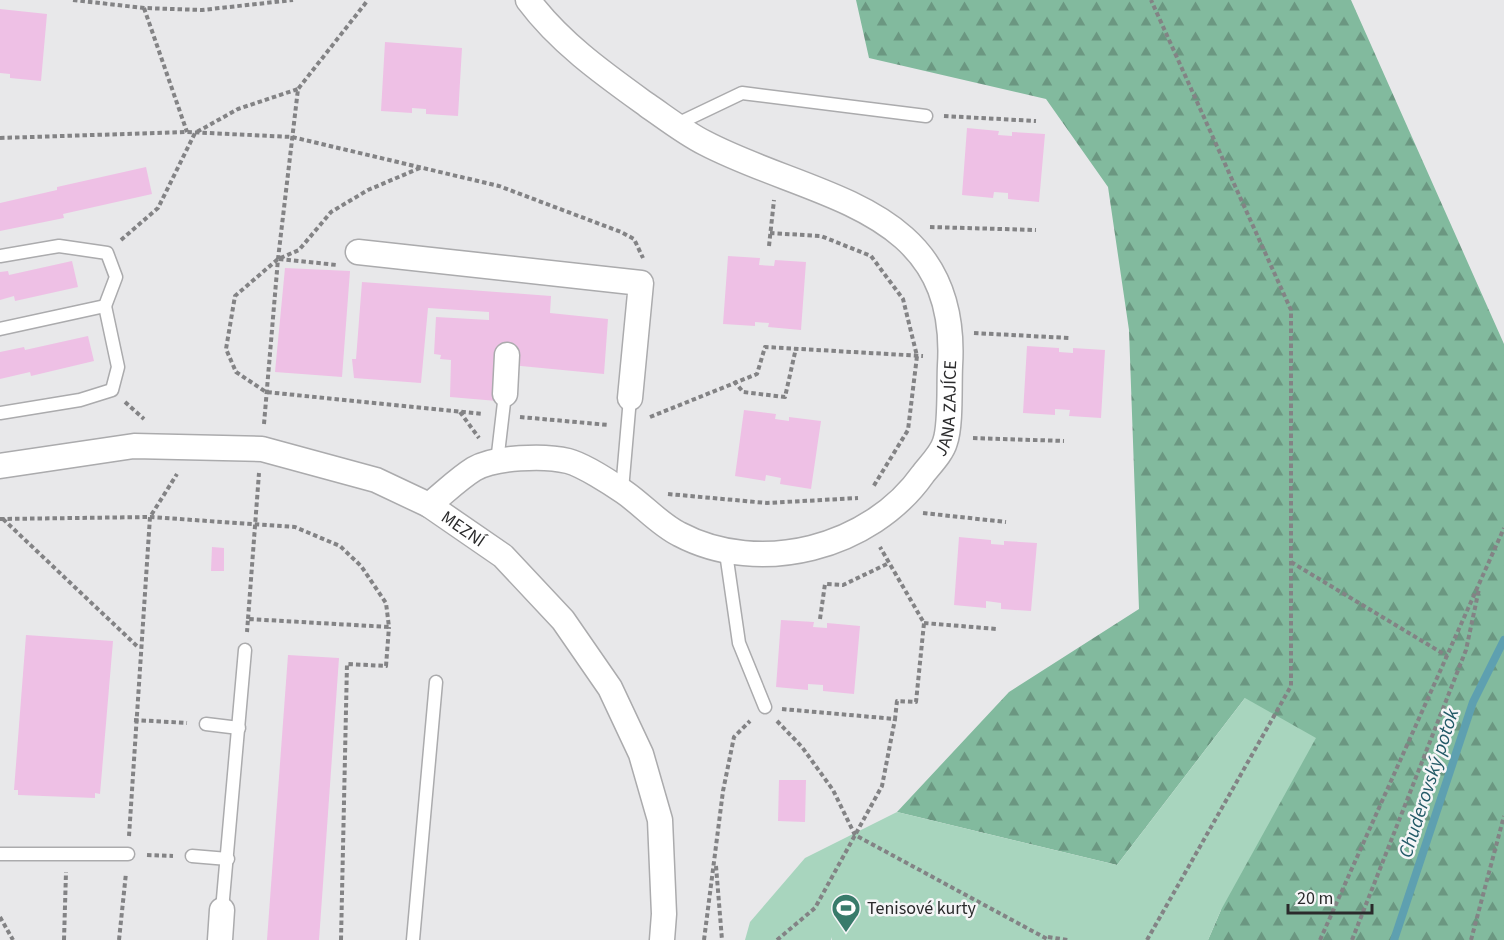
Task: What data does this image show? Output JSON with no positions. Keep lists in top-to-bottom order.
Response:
{
  "streets": {
    "street": ["JANA ZAJÍCE", "MEZNÍ"]
  },
  "crossings": [
    ["JANA ZAJÍCE", "MEZNÍ"]
  ],
  "water": ["Chuderovský potok"],
  "places": {
    "sports": ["Tenisové kurty"]
  },
  "scale_bar": "20 m"
}
